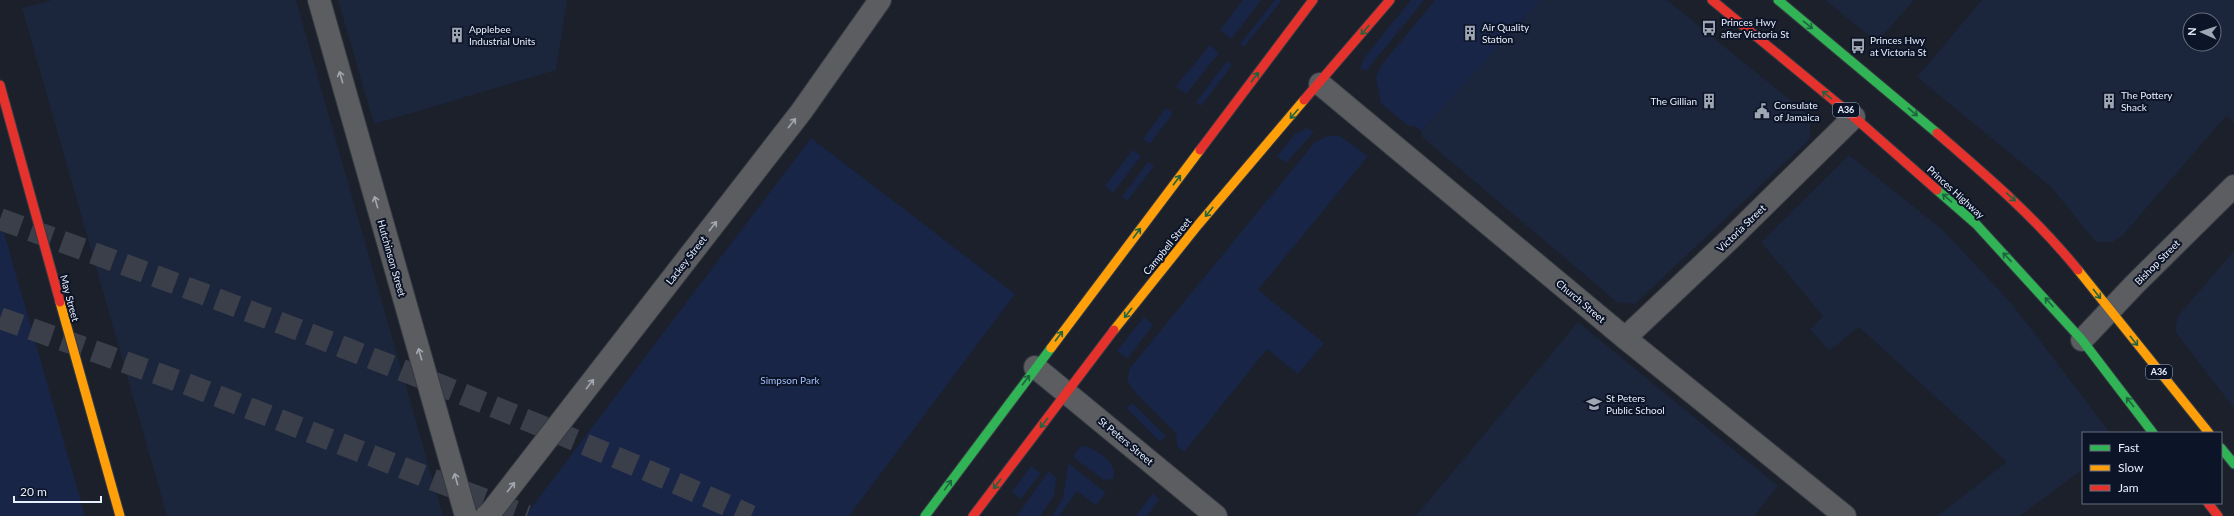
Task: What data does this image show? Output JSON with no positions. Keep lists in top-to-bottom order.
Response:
{
  "streets": {
    "main road": [
      "A36",
      "Princes Highway",
      "Campbell Street",
      "May Street"
    ],
    "street": [
      "Victoria Street",
      "Hutchinson Street",
      "Lackey Street",
      "Bishop Street",
      "Church Street",
      "St Peters Street"
    ]
  },
  "crossings": [
    ["A36", "Bishop Street"],
    ["Princes Highway", "Victoria Street"],
    ["Princes Highway", "Bishop Street"],
    ["Victoria Street", "Church Street"],
    ["Campbell Street", "Church Street"],
    ["Campbell Street", "St Peters Street"]
  ],
  "one_way": ["Hutchinson Street", "Lackey Street"],
  "parks": ["Simpson Park"],
  "places": {
    "bus stop": ["Princes Hwy after Victoria St", "Princes Hwy at Victoria St"],
    "building": [
      "Air Quality Station",
      "Applebee Industrial Units",
      "The Gillian",
      "The Pottery Shack"
    ],
    "public building": ["Consulate of Jamaica"],
    "school or university": ["St Peters Public School"]
  },
  "legend": ["Fast", "Slow", "Jam"],
  "scale_bar": "20 m",
  "north": "left"
}
